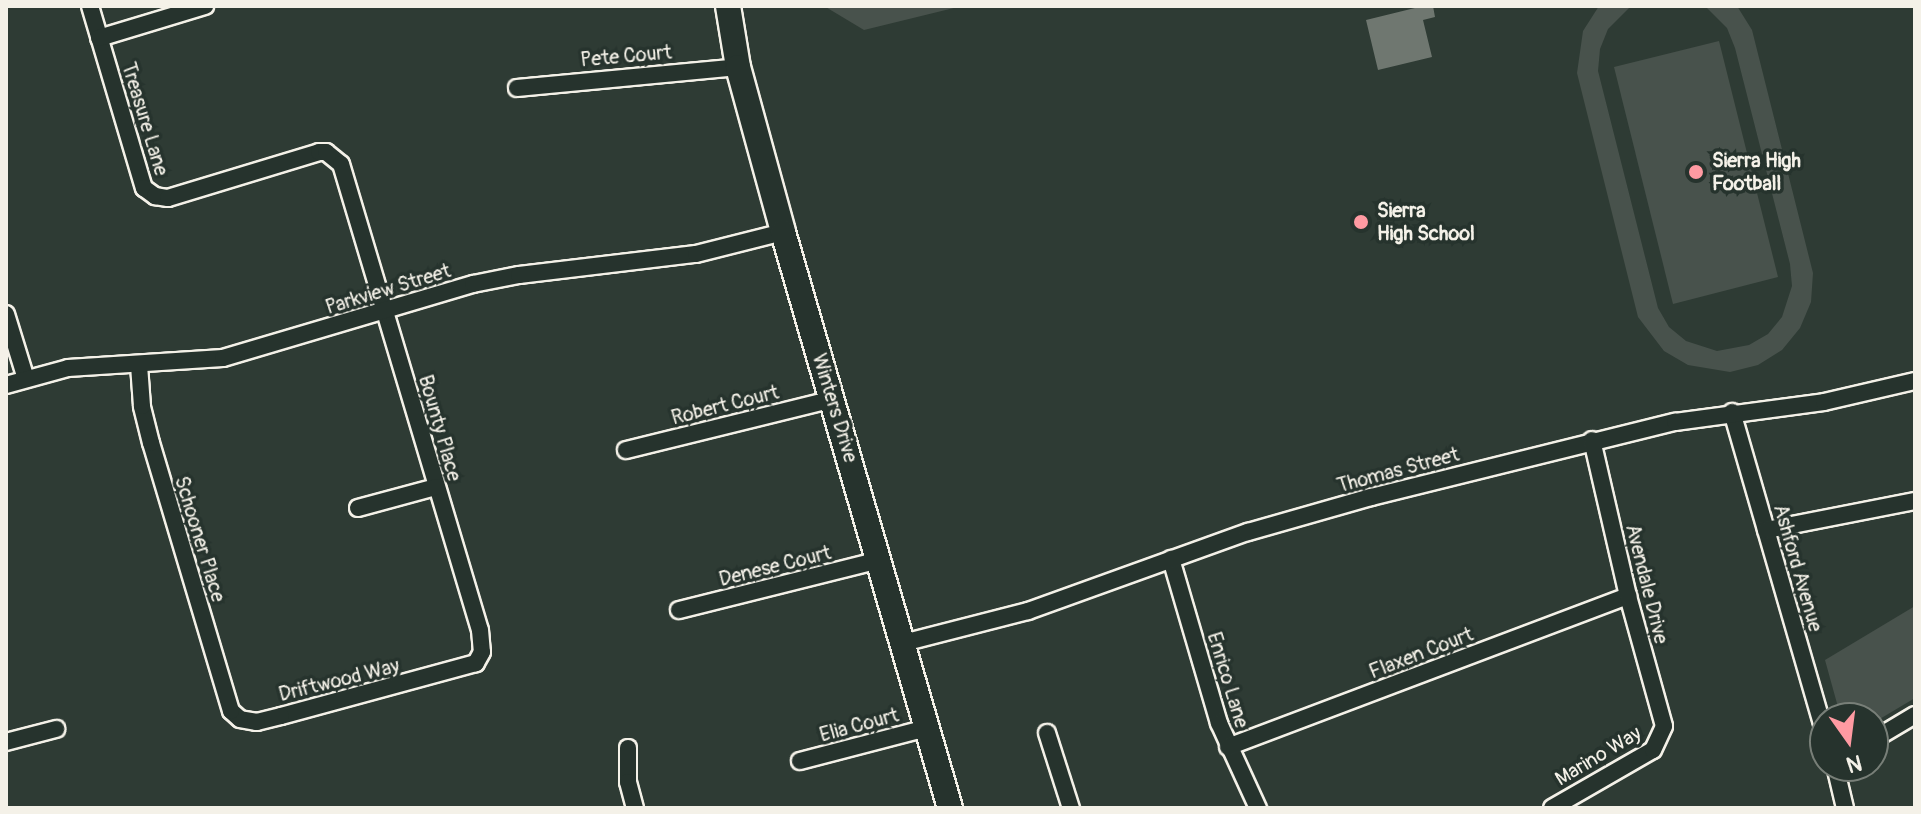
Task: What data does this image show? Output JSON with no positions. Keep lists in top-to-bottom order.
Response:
{
  "streets": {
    "street": [
      "Pete Court",
      "Treasure Lane",
      "Parkview Street",
      "Robert Court",
      "Winters Drive",
      "Bounty Place",
      "Thomas Street",
      "Schooner Place",
      "Denese Court",
      "Ashford Avenue",
      "Avendale Drive",
      "Flaxen Court",
      "Driftwood Way",
      "Enrico Lane",
      "Elia Court",
      "Marino Way"
    ]
  },
  "crossings": [
    ["Pete Court", "Winters Drive"],
    ["Treasure Lane", "Bounty Place"],
    ["Parkview Street", "Winters Drive"],
    ["Parkview Street", "Bounty Place"],
    ["Parkview Street", "Schooner Place"],
    ["Robert Court", "Winters Drive"],
    ["Winters Drive", "Thomas Street"],
    ["Winters Drive", "Denese Court"],
    ["Winters Drive", "Elia Court"],
    ["Bounty Place", "Driftwood Way"],
    ["Thomas Street", "Ashford Avenue"],
    ["Thomas Street", "Avendale Drive"],
    ["Thomas Street", "Enrico Lane"],
    ["Schooner Place", "Driftwood Way"],
    ["Avendale Drive", "Flaxen Court"],
    ["Avendale Drive", "Marino Way"],
    ["Flaxen Court", "Enrico Lane"]
  ],
  "places": ["Sierra High Football", "Sierra High School"],
  "north": "bottom"
}
